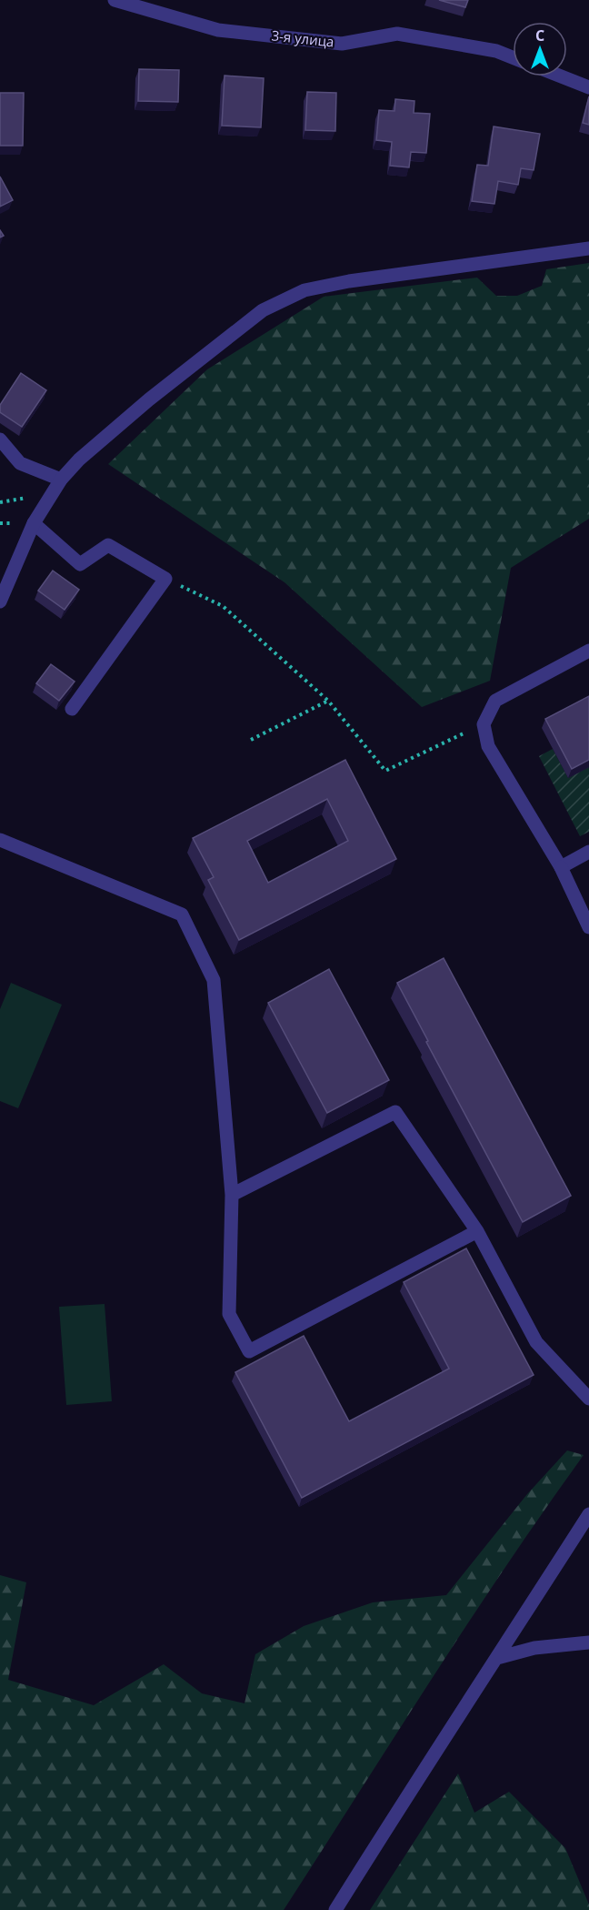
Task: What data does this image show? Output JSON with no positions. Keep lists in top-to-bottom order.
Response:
{
  "streets": {
    "street": ["3-я улица"]
  },
  "north": "top"
}
